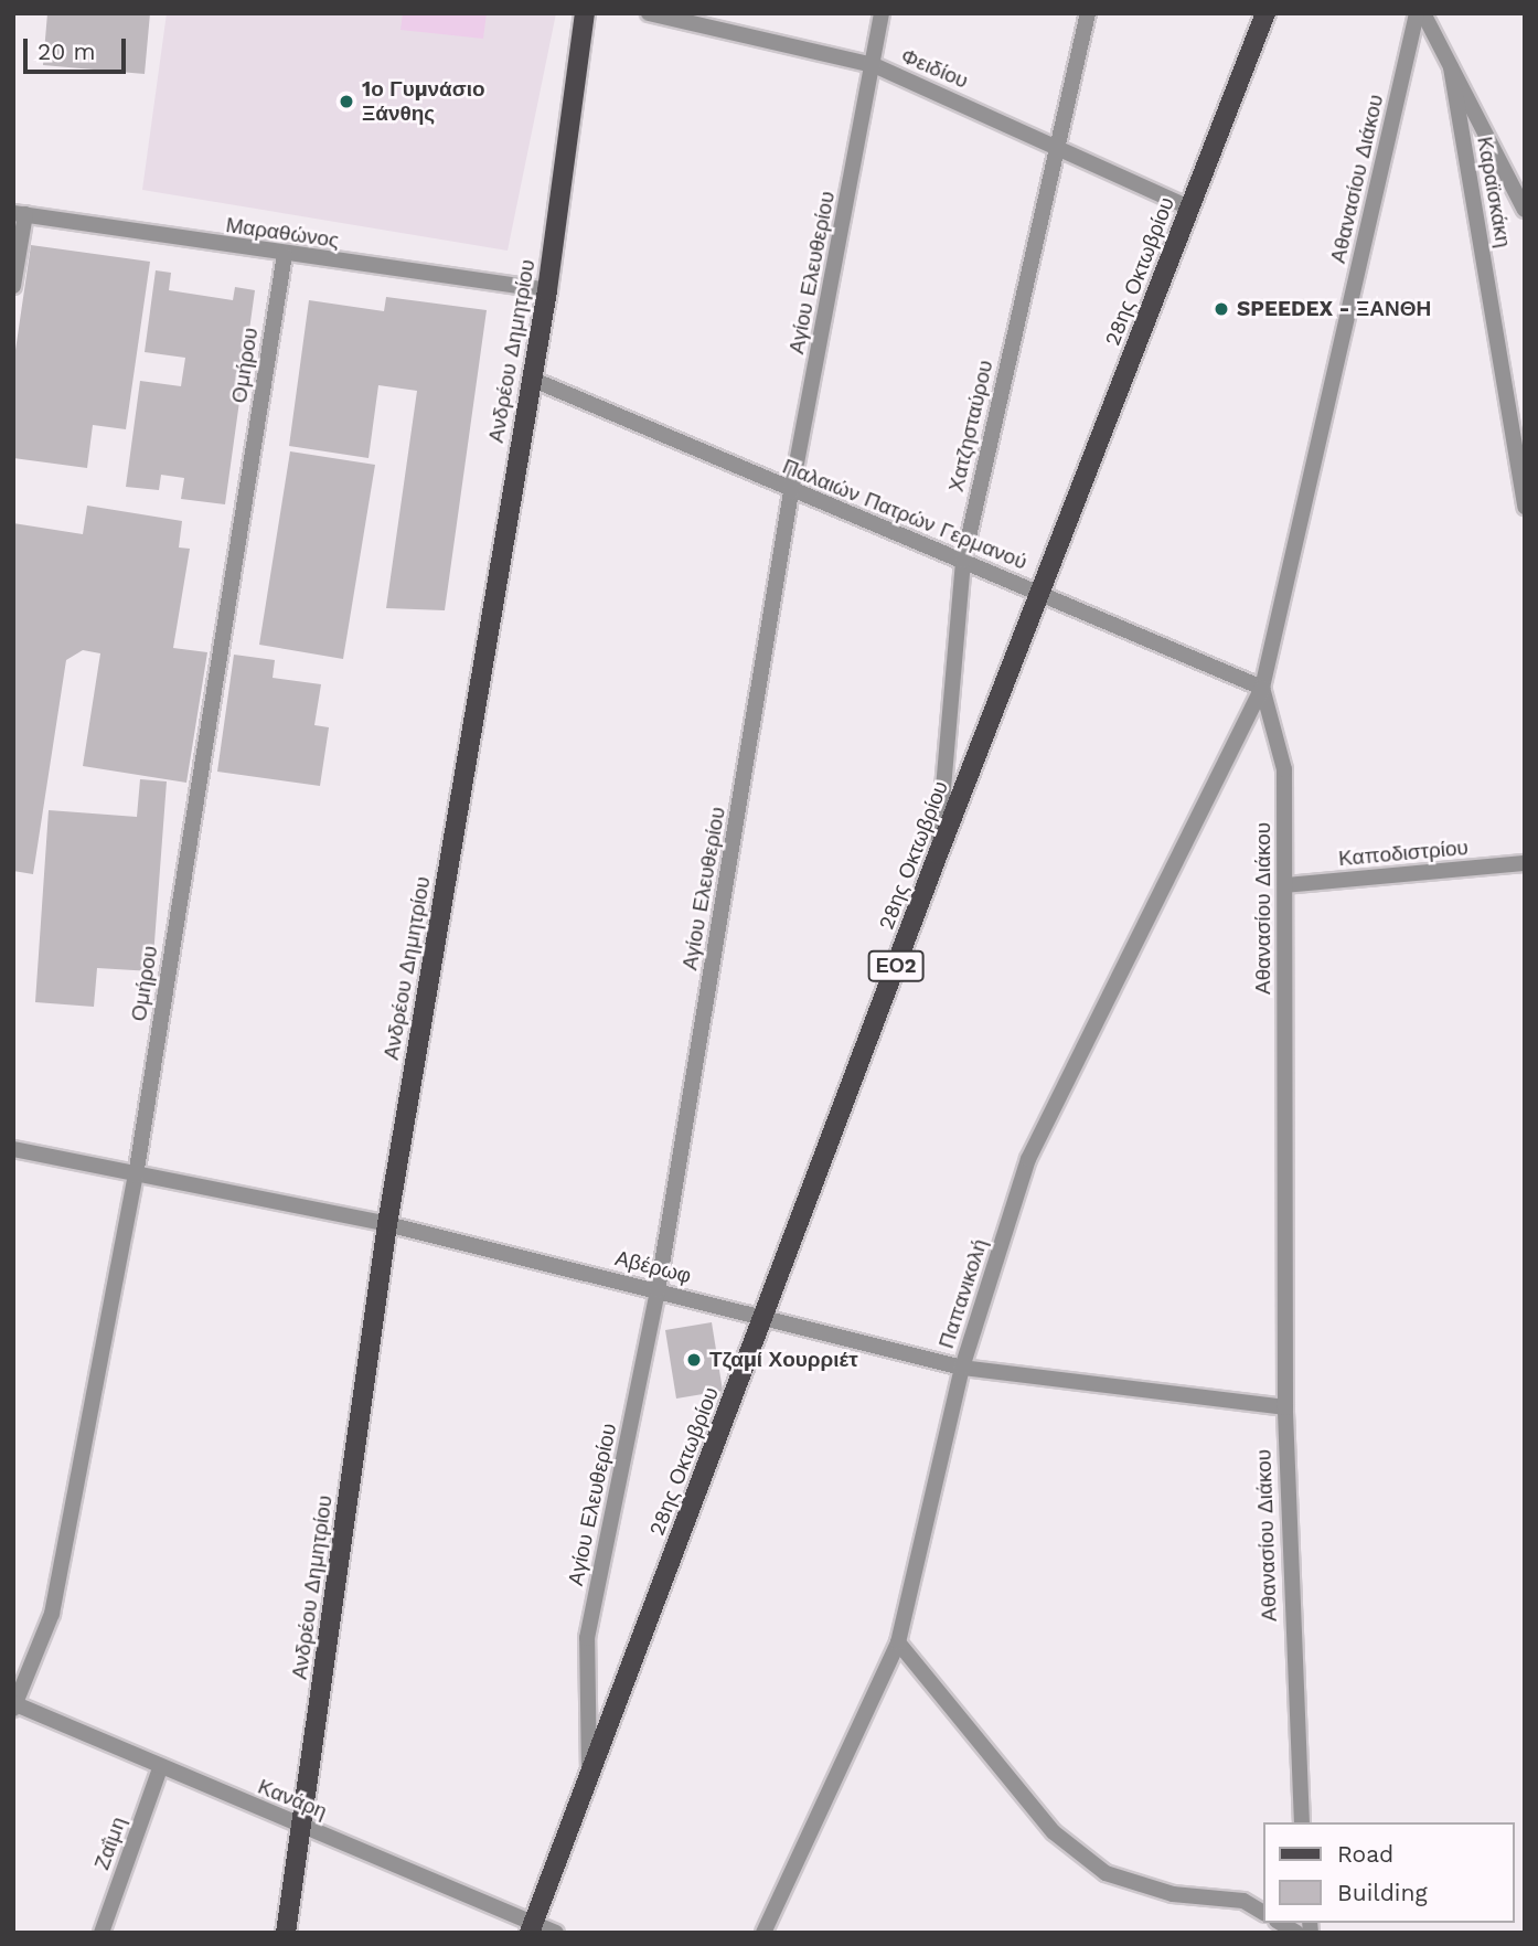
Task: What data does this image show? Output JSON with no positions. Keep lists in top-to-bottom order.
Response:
{
  "streets": {
    "main road": ["28ης Οκτωβρίου", "Ανδρέου Δημητρίου", "ΕΟ2"],
    "street": [
      "Φειδίου",
      "Αθανασίου Διάκου",
      "Καραϊσκάκη",
      "Μαραθώνος",
      "Αγίου Ελευθερίου",
      "Ομήρου",
      "Χατζησταύρου",
      "Παλαιών Πατρών Γερμανού",
      "Καποδιστρίου",
      "Αβέρωφ",
      "Παπανικολή",
      "Κανάρη",
      "Ζαΐμη"
    ]
  },
  "crossings": [
    ["Φειδίου", "28ης Οκτωβρίου"],
    ["Φειδίου", "Αγίου Ελευθερίου"],
    ["Φειδίου", "Χατζησταύρου"],
    ["Αθανασίου Διάκου", "Παλαιών Πατρών Γερμανού"],
    ["Αθανασίου Διάκου", "Καποδιστρίου"],
    ["Αθανασίου Διάκου", "Αβέρωφ"],
    ["Αθανασίου Διάκου", "Παπανικολή"],
    ["Μαραθώνος", "Ανδρέου Δημητρίου"],
    ["Μαραθώνος", "Ομήρου"],
    ["28ης Οκτωβρίου", "Αγίου Ελευθερίου"],
    ["28ης Οκτωβρίου", "Χατζησταύρου"],
    ["28ης Οκτωβρίου", "Παλαιών Πατρών Γερμανού"],
    ["28ης Οκτωβρίου", "Αβέρωφ"],
    ["28ης Οκτωβρίου", "Κανάρη"],
    ["Αγίου Ελευθερίου", "Παλαιών Πατρών Γερμανού"],
    ["Αγίου Ελευθερίου", "Αβέρωφ"],
    ["Ανδρέου Δημητρίου", "Παλαιών Πατρών Γερμανού"],
    ["Ανδρέου Δημητρίου", "Αβέρωφ"],
    ["Ανδρέου Δημητρίου", "Κανάρη"],
    ["Ομήρου", "Αβέρωφ"],
    ["Ομήρου", "Κανάρη"],
    ["Χατζησταύρου", "Παλαιών Πατρών Γερμανού"],
    ["Παλαιών Πατρών Γερμανού", "Παπανικολή"],
    ["Αβέρωφ", "Παπανικολή"],
    ["Κανάρη", "Ζαΐμη"]
  ],
  "places": ["1ο Γυμνάσιο Ξάνθης", "SPEEDEX - ΞΑΝΘΗ", "Τζαμί Χουρριέτ"],
  "legend": ["Road", "Building"],
  "scale_bar": "20 m"
}
